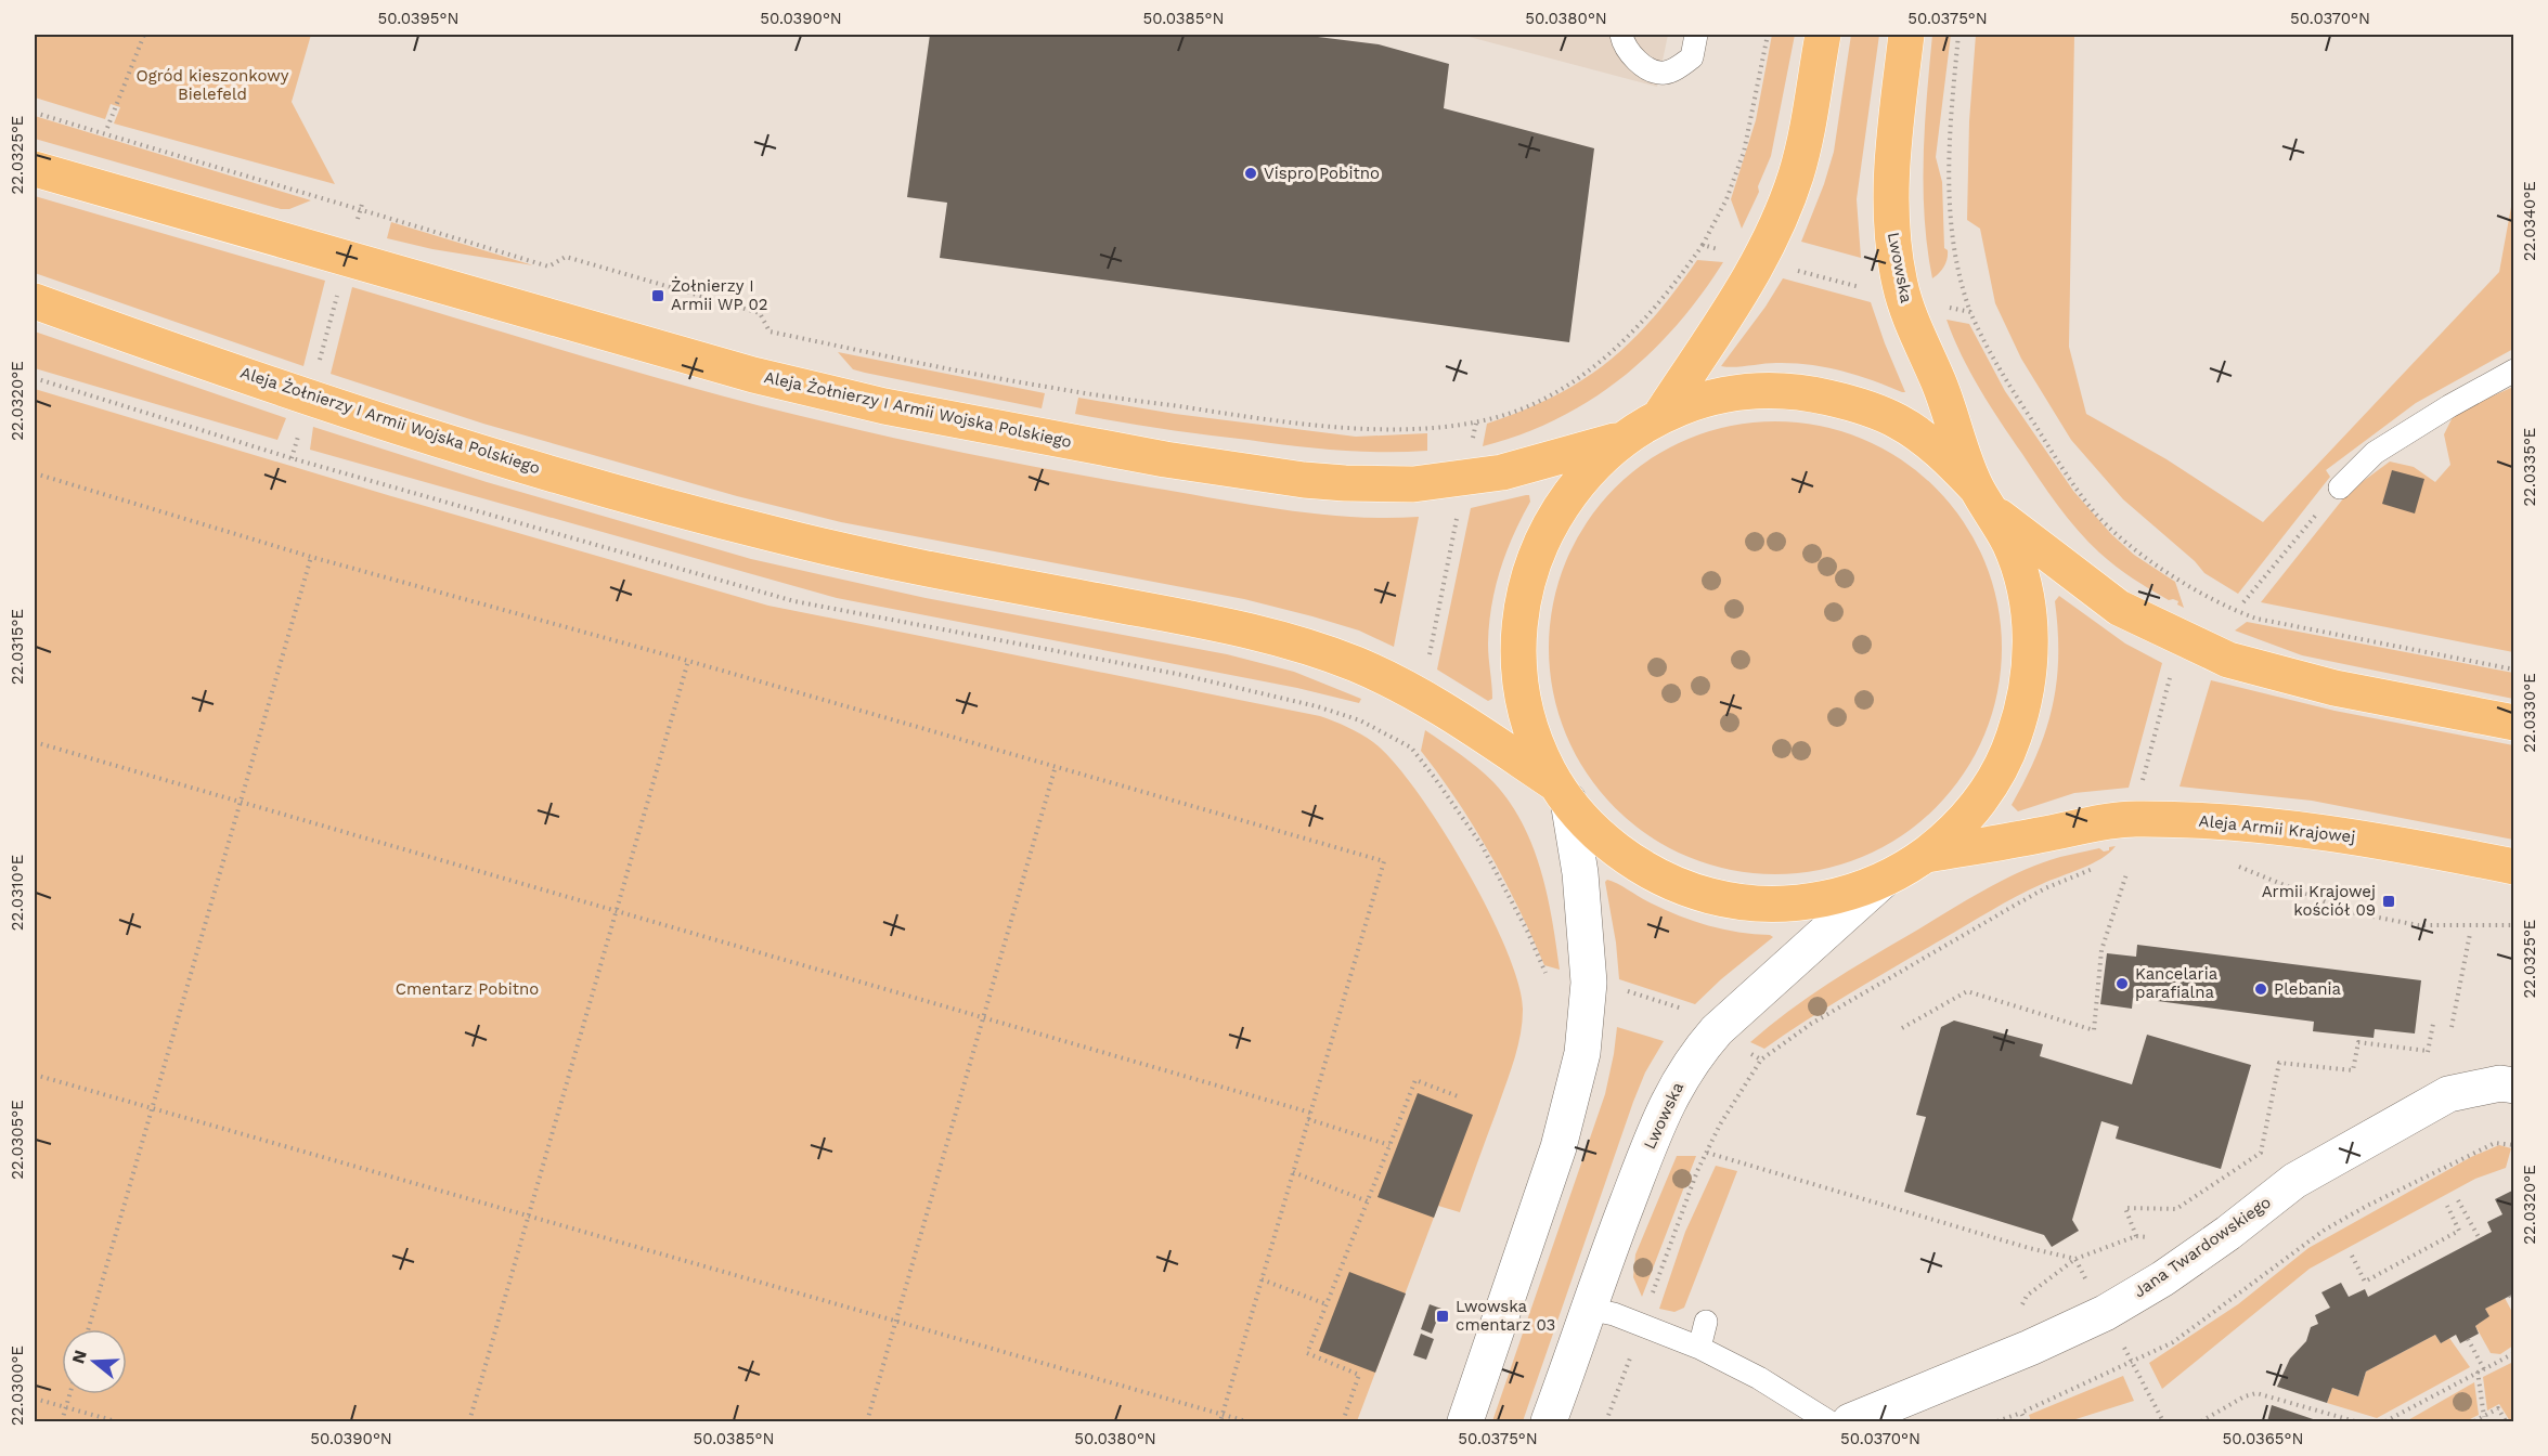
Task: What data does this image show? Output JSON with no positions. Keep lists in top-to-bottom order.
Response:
{
  "streets": {
    "main road": [
      "Lwowska",
      "Aleja Żołnierzy I Armii Wojska Polskiego",
      "Aleja Armii Krajowej",
      "Jana Twardowskiego"
    ]
  },
  "parks": ["Ogród kieszonkowy Bielefeld", "Cmentarz Pobitno"],
  "places": {
    "other": ["Vispro Pobitno", "Kancelaria parafialna", "Plebania"],
    "transit": ["Żołnierzy I Armii WP 02", "Armii Krajowej kościół 09", "Lwowska cmentarz 03"]
  },
  "north": "left",
  "coordinates": [
    "50.0395°N",
    "50.0390°N",
    "50.0385°N",
    "50.0380°N",
    "50.0375°N",
    "50.0370°N",
    "22.0325°E",
    "22.0340°E",
    "22.0320°E",
    "22.0335°E",
    "22.0315°E",
    "22.0330°E",
    "22.0310°E",
    "22.0305°E",
    "22.0300°E",
    "50.0365°N"
  ]
}
